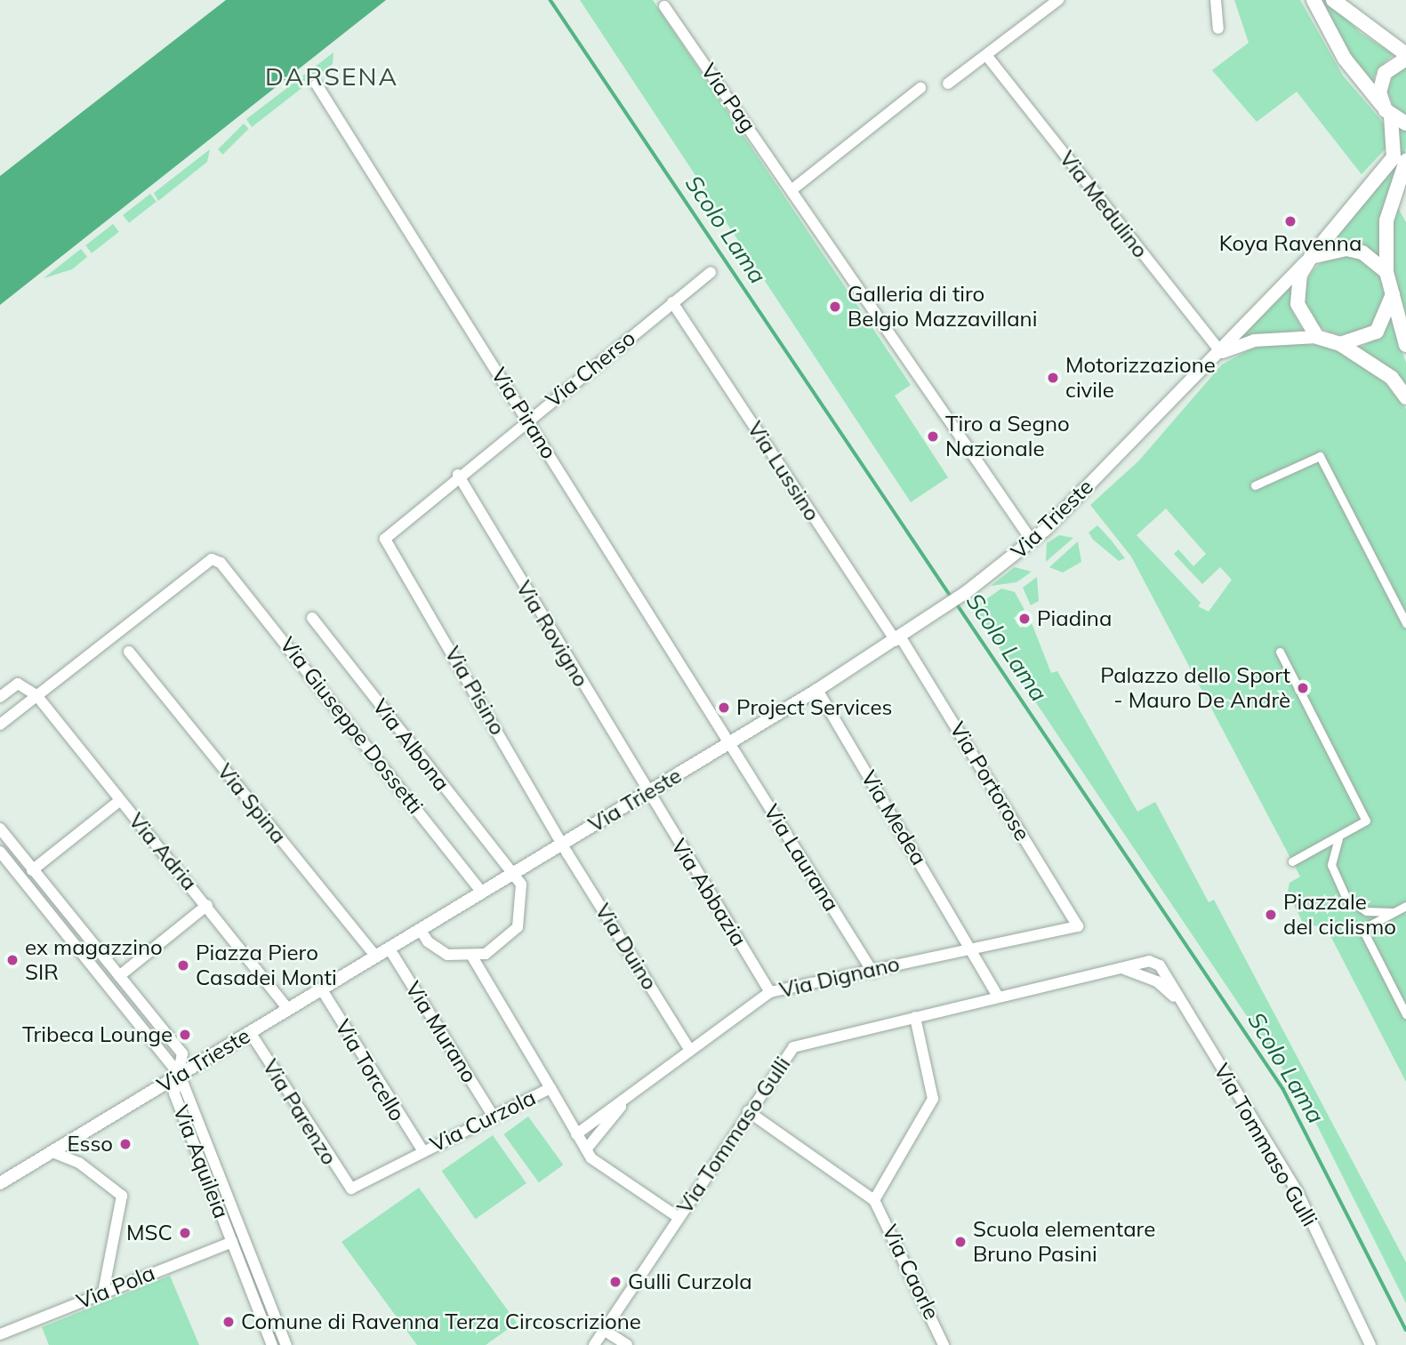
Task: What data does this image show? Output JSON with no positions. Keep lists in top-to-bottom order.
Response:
{
  "streets": {
    "main road": ["Via Trieste"],
    "street": [
      "Via Pag",
      "Via Medulino",
      "Via Cherso",
      "Via Pirano",
      "Via Lussino",
      "Via Rovigno",
      "Via Pisino",
      "Via Giuseppe Dossetti",
      "Via Albona",
      "Via Portorose",
      "Via Spina",
      "Via Medea",
      "Via Adria",
      "Via Laurana",
      "Via Abbazia",
      "Via Duino",
      "Via Dignano",
      "Via Murano",
      "Via Torcello",
      "Via Parenzo",
      "Via Curzola",
      "Via Tommaso Gulli",
      "Via Aquileia",
      "Via Caorle",
      "Via Pola"
    ]
  },
  "crossings": [
    ["Via Pag", "Via Trieste"],
    ["Via Medulino", "Via Trieste"],
    ["Via Cherso", "Via Pirano"],
    ["Via Cherso", "Via Lussino"],
    ["Via Cherso", "Via Rovigno"],
    ["Via Cherso", "Via Pisino"],
    ["Via Pirano", "Via Trieste"],
    ["Via Pirano", "Via Laurana"],
    ["Via Lussino", "Via Trieste"],
    ["Via Lussino", "Via Portorose"],
    ["Via Trieste", "Via Rovigno"],
    ["Via Trieste", "Via Pisino"],
    ["Via Trieste", "Via Giuseppe Dossetti"],
    ["Via Trieste", "Via Albona"],
    ["Via Trieste", "Via Portorose"],
    ["Via Trieste", "Via Spina"],
    ["Via Trieste", "Via Medea"],
    ["Via Trieste", "Via Adria"],
    ["Via Trieste", "Via Laurana"],
    ["Via Trieste", "Via Abbazia"],
    ["Via Trieste", "Via Duino"],
    ["Via Trieste", "Via Murano"],
    ["Via Trieste", "Via Torcello"],
    ["Via Trieste", "Via Parenzo"],
    ["Via Trieste", "Via Aquileia"],
    ["Via Rovigno", "Via Abbazia"],
    ["Via Pisino", "Via Duino"],
    ["Via Giuseppe Dossetti", "Via Adria"],
    ["Via Portorose", "Via Dignano"],
    ["Via Medea", "Via Dignano"],
    ["Via Medea", "Via Tommaso Gulli"],
    ["Via Laurana", "Via Dignano"],
    ["Via Abbazia", "Via Dignano"],
    ["Via Duino", "Via Dignano"],
    ["Via Dignano", "Via Curzola"],
    ["Via Murano", "Via Curzola"],
    ["Via Torcello", "Via Curzola"],
    ["Via Parenzo", "Via Curzola"],
    ["Via Curzola", "Via Tommaso Gulli"],
    ["Via Tommaso Gulli", "Via Caorle"],
    ["Via Aquileia", "Via Pola"]
  ],
  "districts": ["DARSENA"],
  "water": ["Scolo Lama"],
  "places": [
    "Koya Ravenna",
    "Galleria di tiro Belgio Mazzavillani",
    "Motorizzazione civile",
    "Tiro a Segno Nazionale",
    "Piadina",
    "Palazzo dello Sport - Mauro De Andrè",
    "Project Services",
    "Piazzale del ciclismo",
    "ex magazzino SIR",
    "Piazza Piero Casadei Monti",
    "Tribeca Lounge",
    "Esso",
    "MSC",
    "Scuola elementare Bruno Pasini",
    "Gulli Curzola",
    "Comune di Ravenna Terza Circoscrizione"
  ]
}
